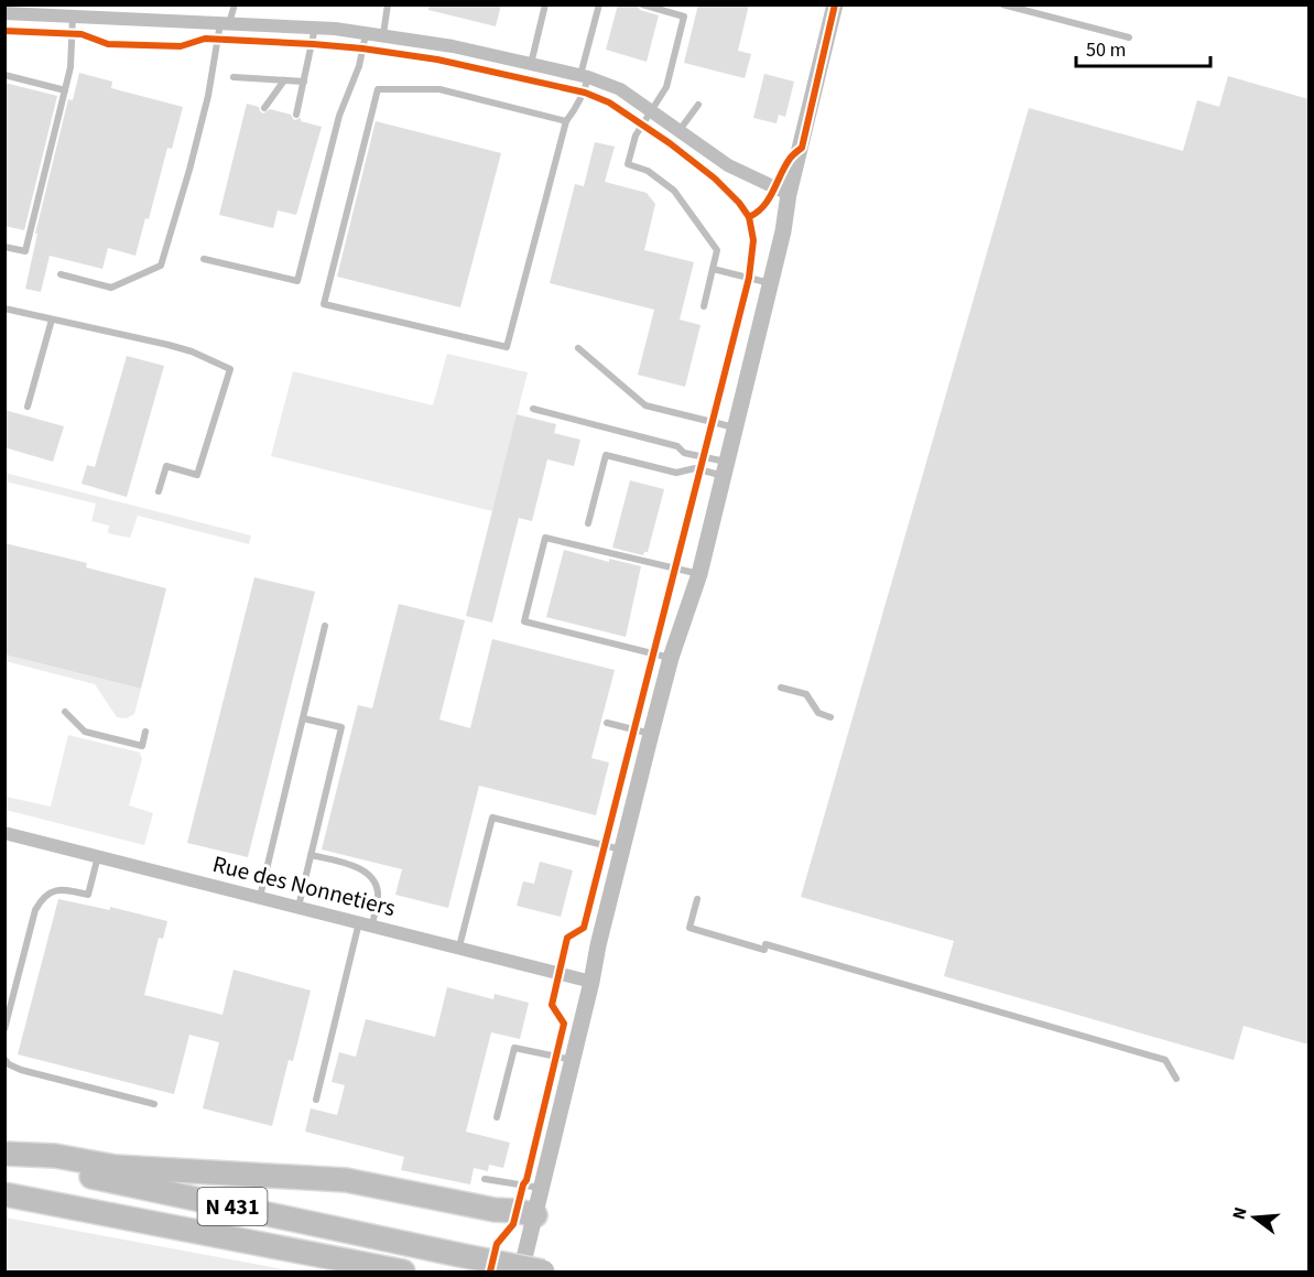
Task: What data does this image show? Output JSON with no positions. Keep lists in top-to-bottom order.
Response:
{
  "streets": {
    "highway": ["N 431"],
    "street": ["Rue des Nonnetiers"]
  },
  "scale_bar": "50 m",
  "north": "left"
}
